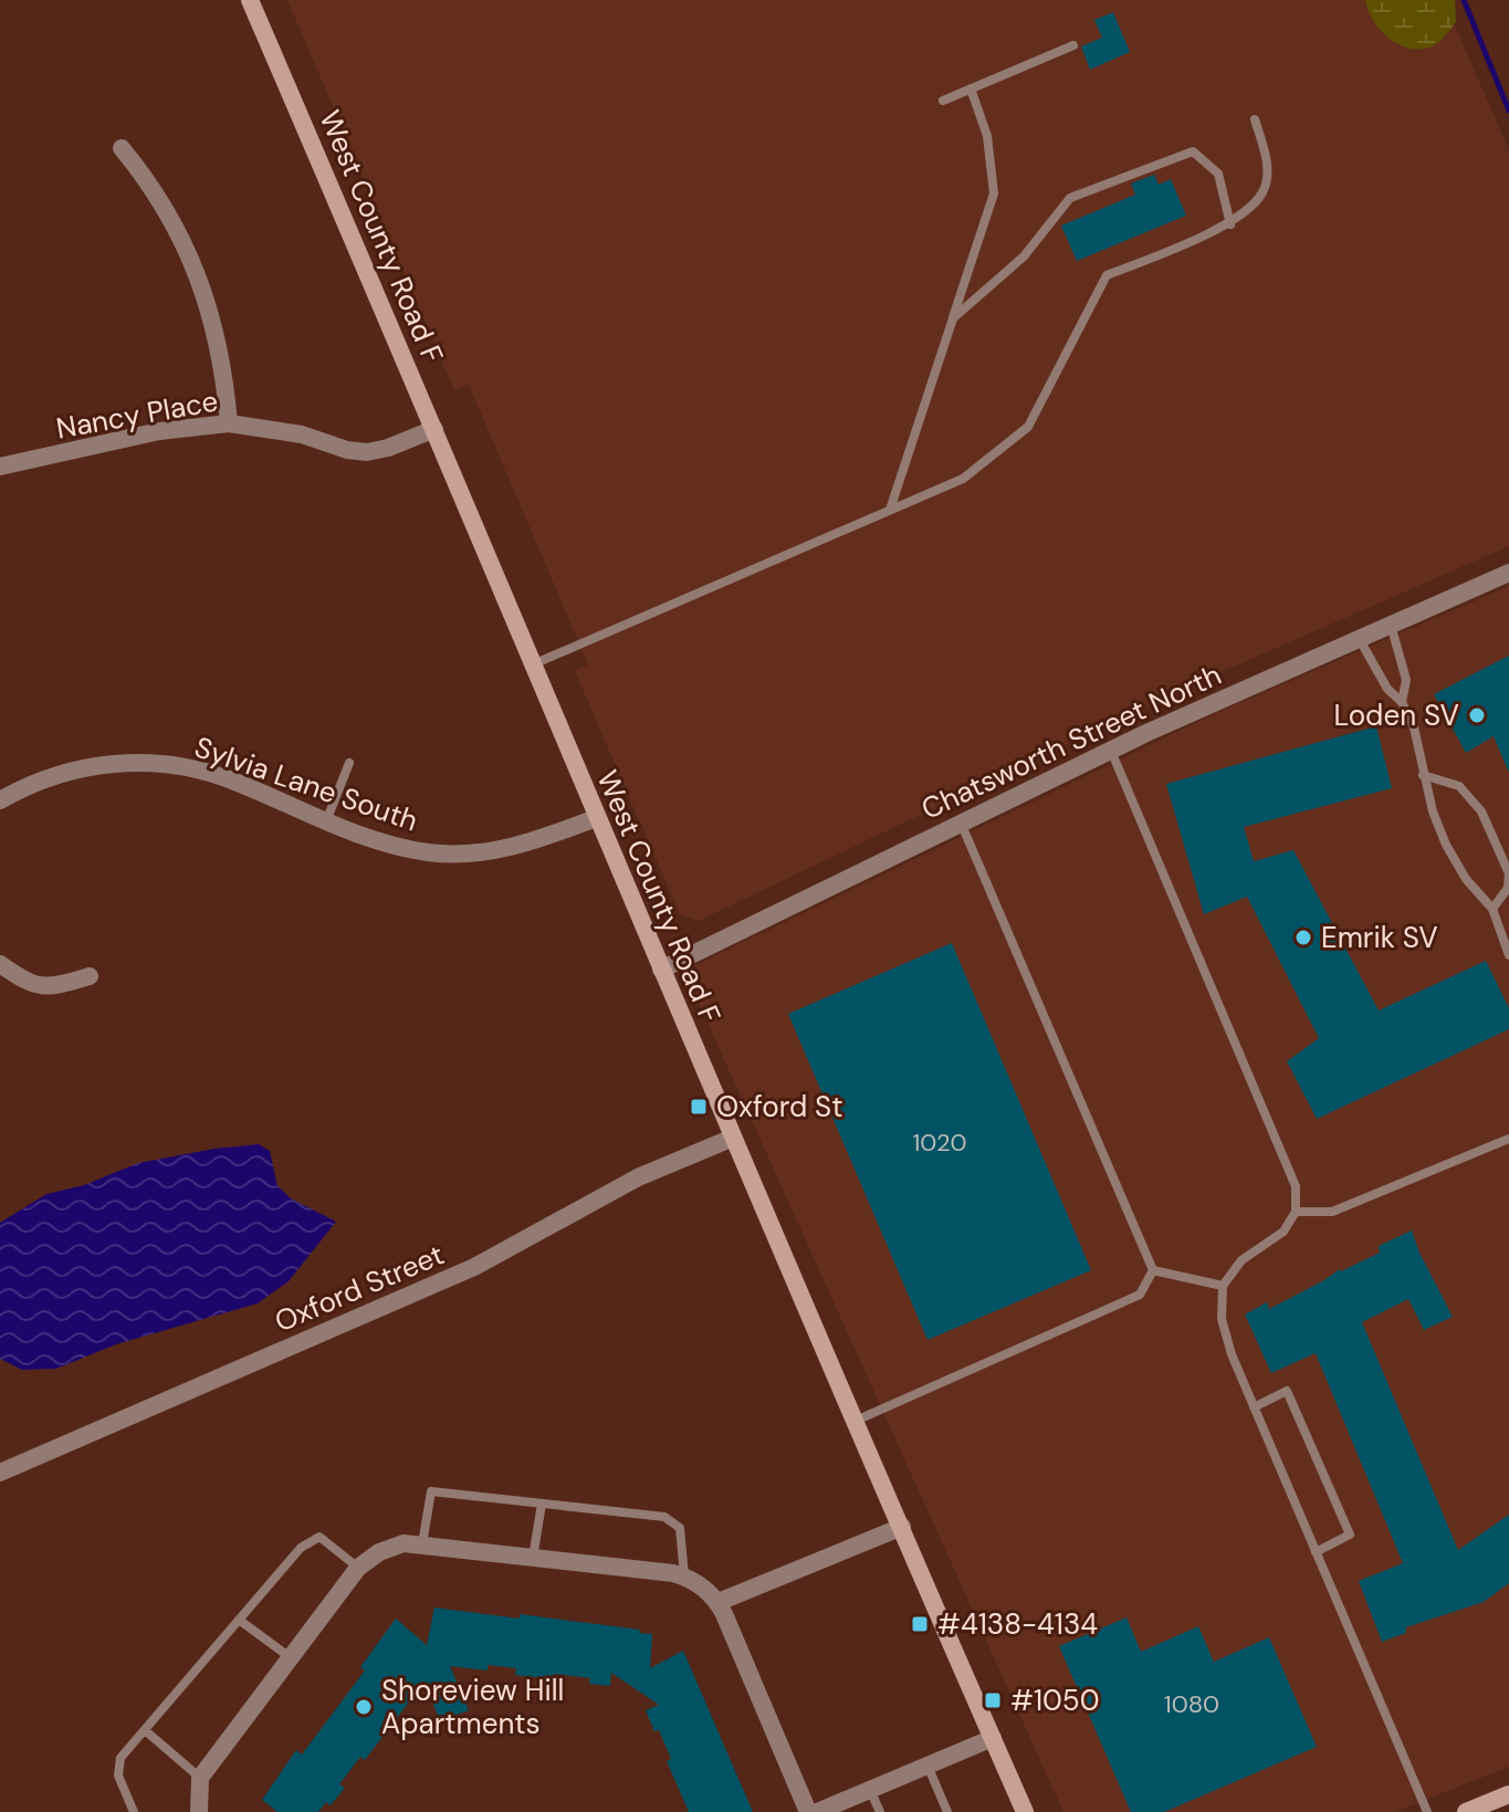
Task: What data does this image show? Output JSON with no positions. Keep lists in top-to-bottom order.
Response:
{
  "streets": {
    "street": [
      "West County Road F",
      "Nancy Place",
      "Chatsworth Street North",
      "Sylvia Lane South",
      "Oxford Street"
    ]
  },
  "crossings": [
    ["West County Road F", "Nancy Place"],
    ["West County Road F", "Chatsworth Street North"],
    ["West County Road F", "Sylvia Lane South"],
    ["West County Road F", "Oxford Street"]
  ],
  "places": {
    "other": ["Loden SV", "Emrik SV", "Shoreview Hill Apartments"],
    "transit": ["Oxford St", "#4138-4134", "#1050"]
  },
  "house_numbers": ["1020", "1080"]
}
